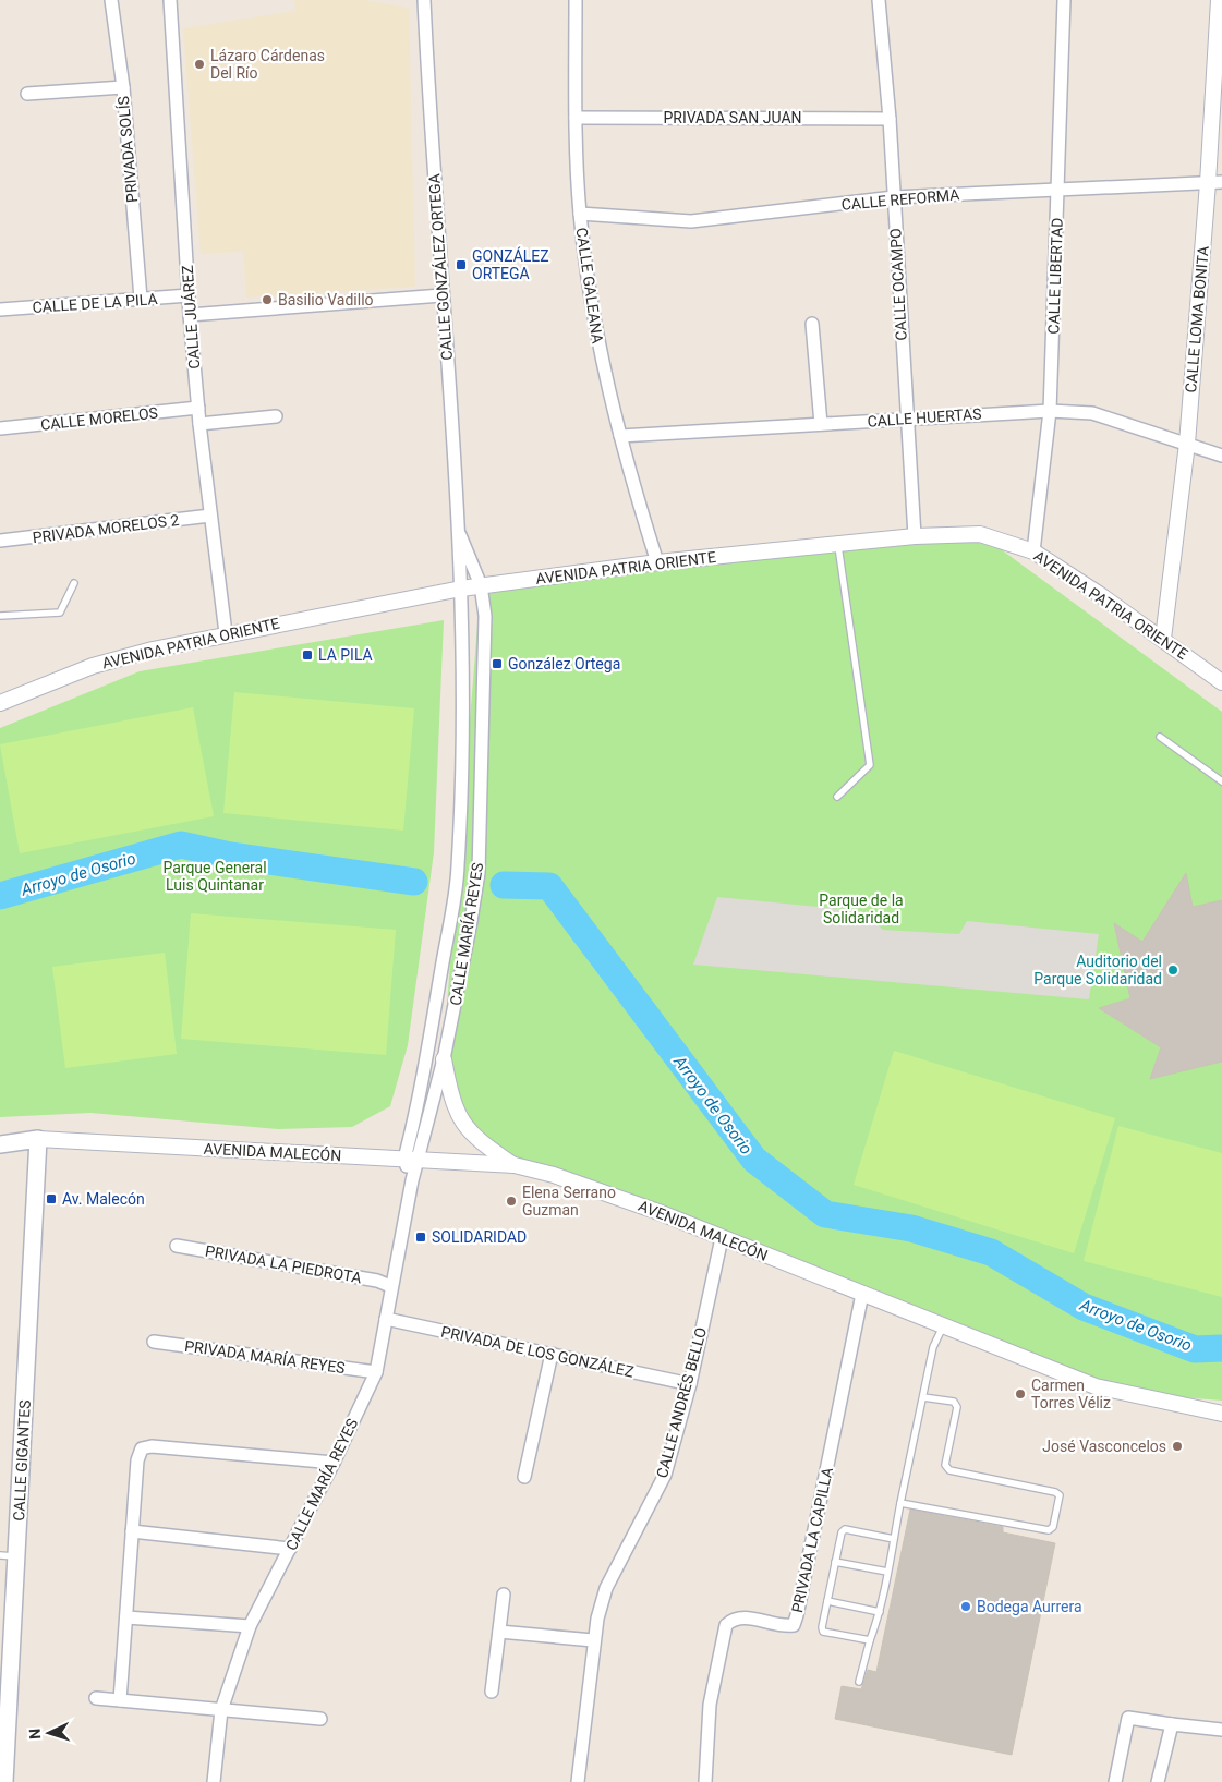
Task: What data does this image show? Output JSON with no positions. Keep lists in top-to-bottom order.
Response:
{
  "streets": {
    "main road": ["AVENIDA MALECÓN", "CALLE GIGANTES"],
    "street": [
      "PRIVADA SAN JUAN",
      "PRIVADA SOLÍS",
      "CALLE REFORMA",
      "CALLE GONZÁLEZ ORTEGA",
      "CALLE LIBERTAD",
      "CALLE OCAMPO",
      "CALLE GALEANA",
      "CALLE DE LA PILA",
      "CALLE JUÁREZ",
      "CALLE LOMA BONITA",
      "CALLE HUERTAS",
      "CALLE MORELOS",
      "PRIVADA MORELOS 2",
      "AVENIDA PATRIA ORIENTE",
      "CALLE MARÍA REYES",
      "PRIVADA LA PIEDROTA",
      "PRIVADA DE LOS GONZÁLEZ",
      "PRIVADA MARÍA REYES",
      "CALLE ANDRÉS BELLO",
      "PRIVADA LA CAPILLA"
    ]
  },
  "crossings": [
    ["PRIVADA SAN JUAN", "CALLE OCAMPO"],
    ["PRIVADA SAN JUAN", "CALLE GALEANA"],
    ["PRIVADA SOLÍS", "CALLE DE LA PILA"],
    ["CALLE REFORMA", "CALLE LIBERTAD"],
    ["CALLE REFORMA", "CALLE OCAMPO"],
    ["CALLE REFORMA", "CALLE GALEANA"],
    ["CALLE REFORMA", "CALLE LOMA BONITA"],
    ["CALLE GONZÁLEZ ORTEGA", "AVENIDA PATRIA ORIENTE"],
    ["CALLE GONZÁLEZ ORTEGA", "CALLE MARÍA REYES"],
    ["CALLE LIBERTAD", "CALLE HUERTAS"],
    ["CALLE LIBERTAD", "AVENIDA PATRIA ORIENTE"],
    ["CALLE OCAMPO", "CALLE HUERTAS"],
    ["CALLE OCAMPO", "AVENIDA PATRIA ORIENTE"],
    ["CALLE GALEANA", "CALLE HUERTAS"],
    ["CALLE GALEANA", "AVENIDA PATRIA ORIENTE"],
    ["CALLE DE LA PILA", "CALLE JUÁREZ"],
    ["CALLE JUÁREZ", "CALLE MORELOS"],
    ["CALLE JUÁREZ", "PRIVADA MORELOS 2"],
    ["CALLE JUÁREZ", "AVENIDA PATRIA ORIENTE"],
    ["CALLE LOMA BONITA", "CALLE HUERTAS"],
    ["CALLE LOMA BONITA", "AVENIDA PATRIA ORIENTE"],
    ["AVENIDA PATRIA ORIENTE", "CALLE MARÍA REYES"],
    ["CALLE MARÍA REYES", "AVENIDA MALECÓN"],
    ["CALLE MARÍA REYES", "PRIVADA LA PIEDROTA"],
    ["CALLE MARÍA REYES", "PRIVADA DE LOS GONZÁLEZ"],
    ["CALLE MARÍA REYES", "PRIVADA MARÍA REYES"],
    ["AVENIDA MALECÓN", "CALLE ANDRÉS BELLO"],
    ["AVENIDA MALECÓN", "CALLE GIGANTES"],
    ["AVENIDA MALECÓN", "PRIVADA LA CAPILLA"],
    ["PRIVADA DE LOS GONZÁLEZ", "CALLE ANDRÉS BELLO"]
  ],
  "water": ["Arroyo de Osorio"],
  "parks": ["Parque General Luis Quintanar", "Parque de la Solidaridad"],
  "places": {
    "other": [
      "Lázaro Cárdenas Del Río",
      "Basilio Vadillo",
      "Auditorio del Parque Solidaridad",
      "Elena Serrano Guzman",
      "Carmen Torres Véliz",
      "José Vasconcelos",
      "Bodega Aurrera"
    ],
    "transit": [
      "GONZÁLEZ ORTEGA",
      "LA PILA",
      "González Ortega",
      "Av. Malecón",
      "SOLIDARIDAD"
    ]
  },
  "north": "left"
}
